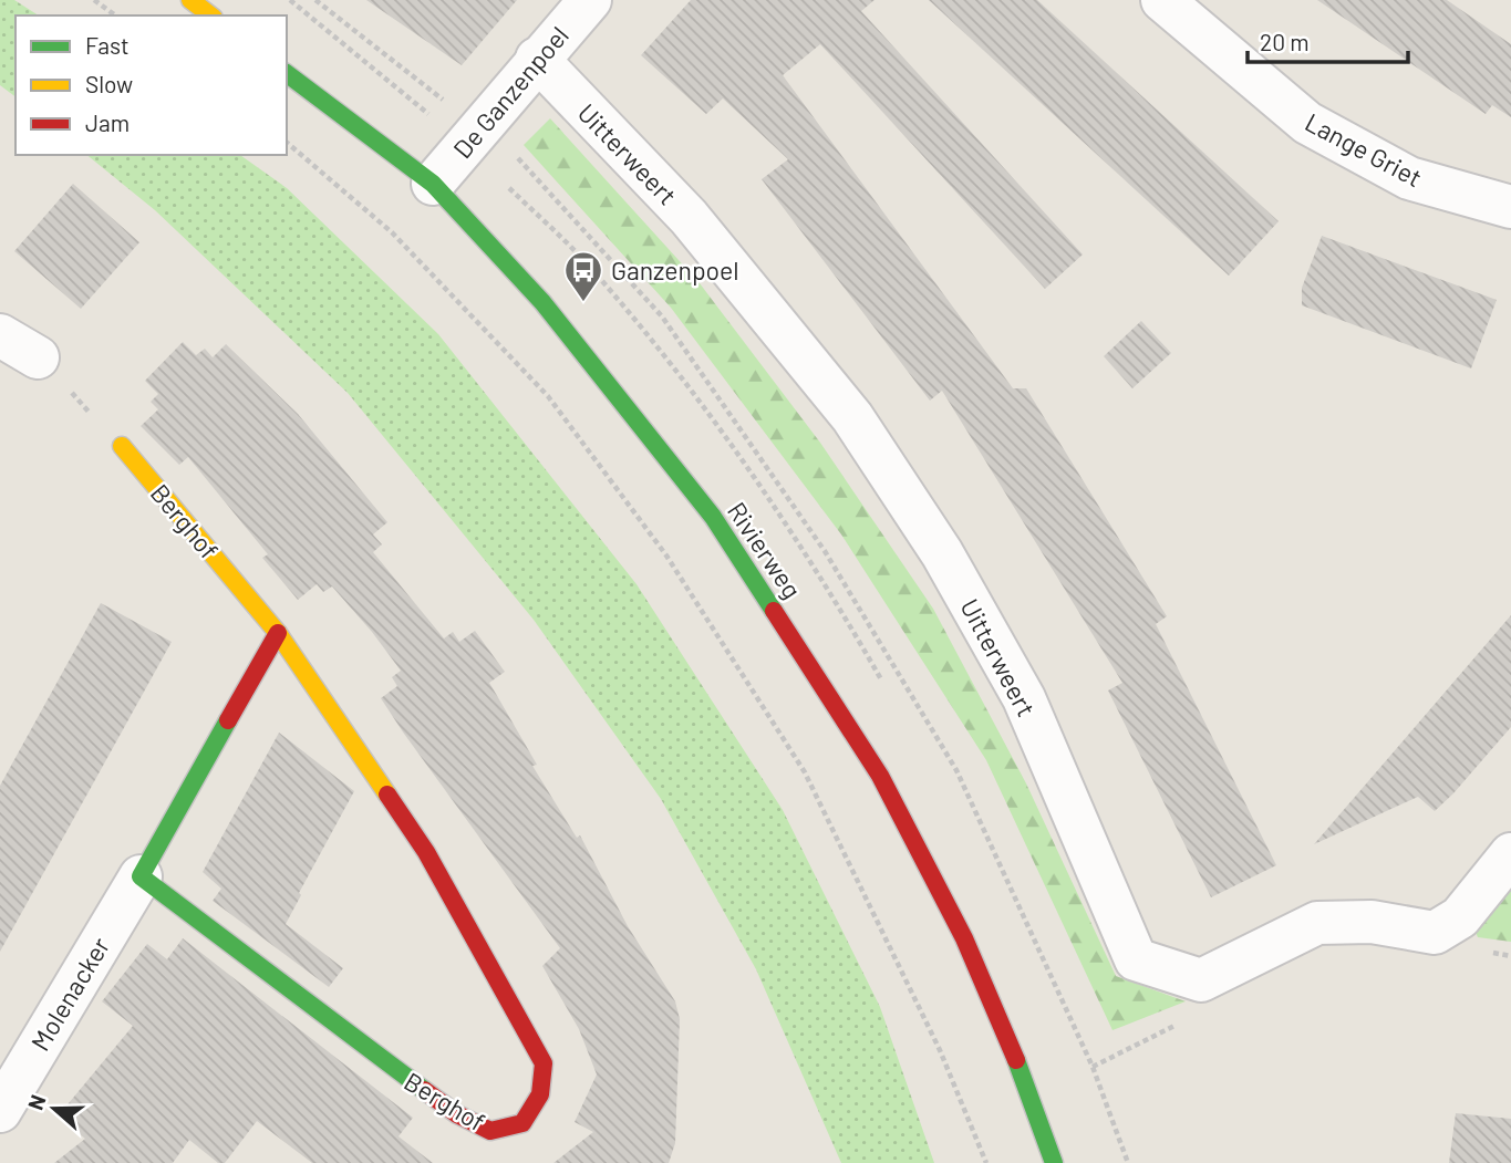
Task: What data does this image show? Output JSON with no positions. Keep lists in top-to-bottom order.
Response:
{
  "streets": {
    "street": [
      "De Ganzenpoel",
      "Lange Griet",
      "Uitterweert",
      "Berghof",
      "Rivierweg",
      "Molenacker"
    ]
  },
  "crossings": [
    ["De Ganzenpoel", "Uitterweert"],
    ["De Ganzenpoel", "Rivierweg"],
    ["Berghof", "Molenacker"]
  ],
  "places": {
    "bus stop": ["Ganzenpoel"]
  },
  "legend": ["Fast", "Slow", "Jam"],
  "scale_bar": "20 m",
  "north": "left"
}
